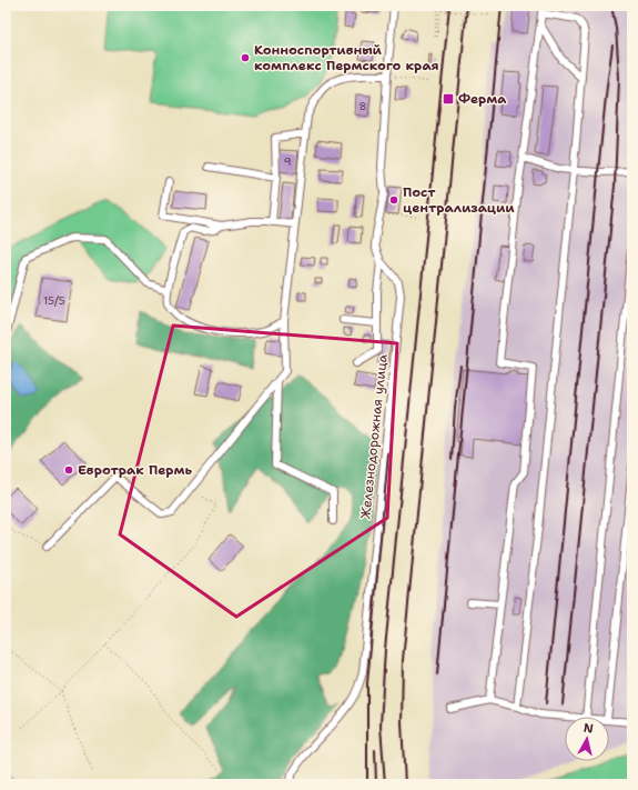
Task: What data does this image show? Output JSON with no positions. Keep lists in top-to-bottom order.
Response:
{
  "streets": {
    "street": ["Железнодорожная улица"]
  },
  "places": {
    "other": ["Конноспортивный комплекс Пермского края", "Пост централизации", "Евротрак Пермь"],
    "transit": ["Ферма"]
  },
  "house_numbers": ["8", "9", "15/5"],
  "north": "top"
}
